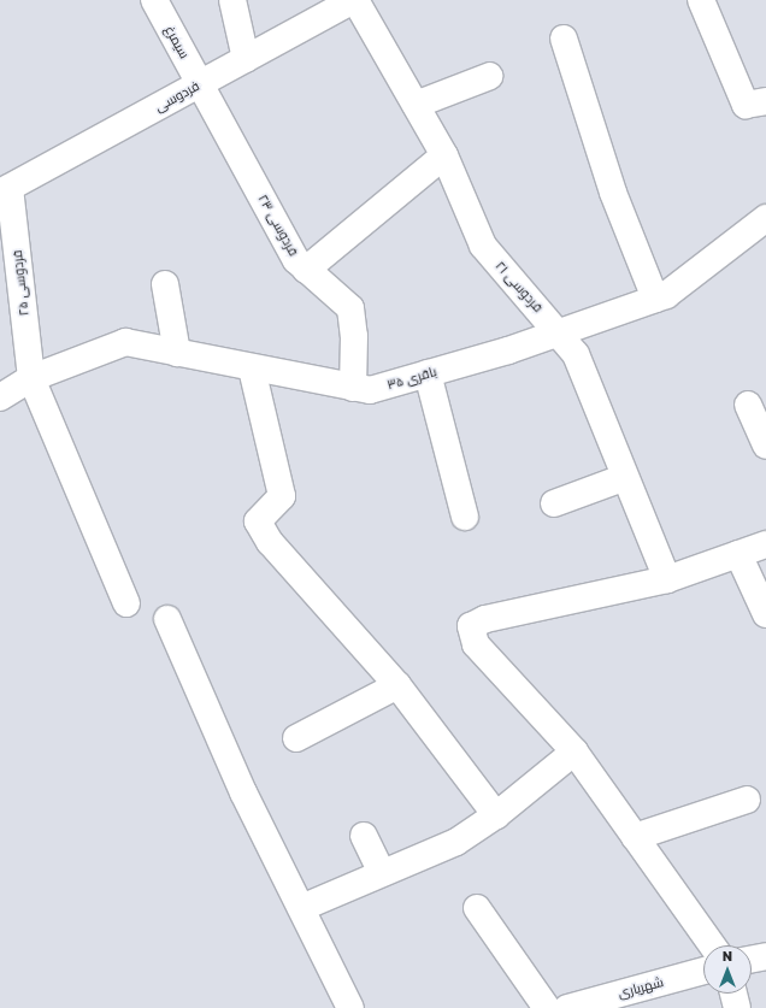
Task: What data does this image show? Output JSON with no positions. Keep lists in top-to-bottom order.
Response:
{
  "streets": {
    "street": [
      "سیمرغ",
      "فردوسی",
      "فردوسی ۲۳",
      "فردوسی ۲۵",
      "فردوسی ۲۱",
      "باقری ۳۵",
      "شهریاری"
    ]
  },
  "crossings": [
    ["سیمرغ", "فردوسی"],
    ["سیمرغ", "فردوسی ۲۳"],
    ["فردوسی", "فردوسی ۲۳"],
    ["فردوسی", "فردوسی ۲۵"],
    ["فردوسی", "فردوسی ۲۱"],
    ["فردوسی ۲۳", "باقری ۳۵"],
    ["فردوسی ۲۵", "باقری ۳۵"],
    ["فردوسی ۲۱", "باقری ۳۵"]
  ],
  "north": "top"
}
